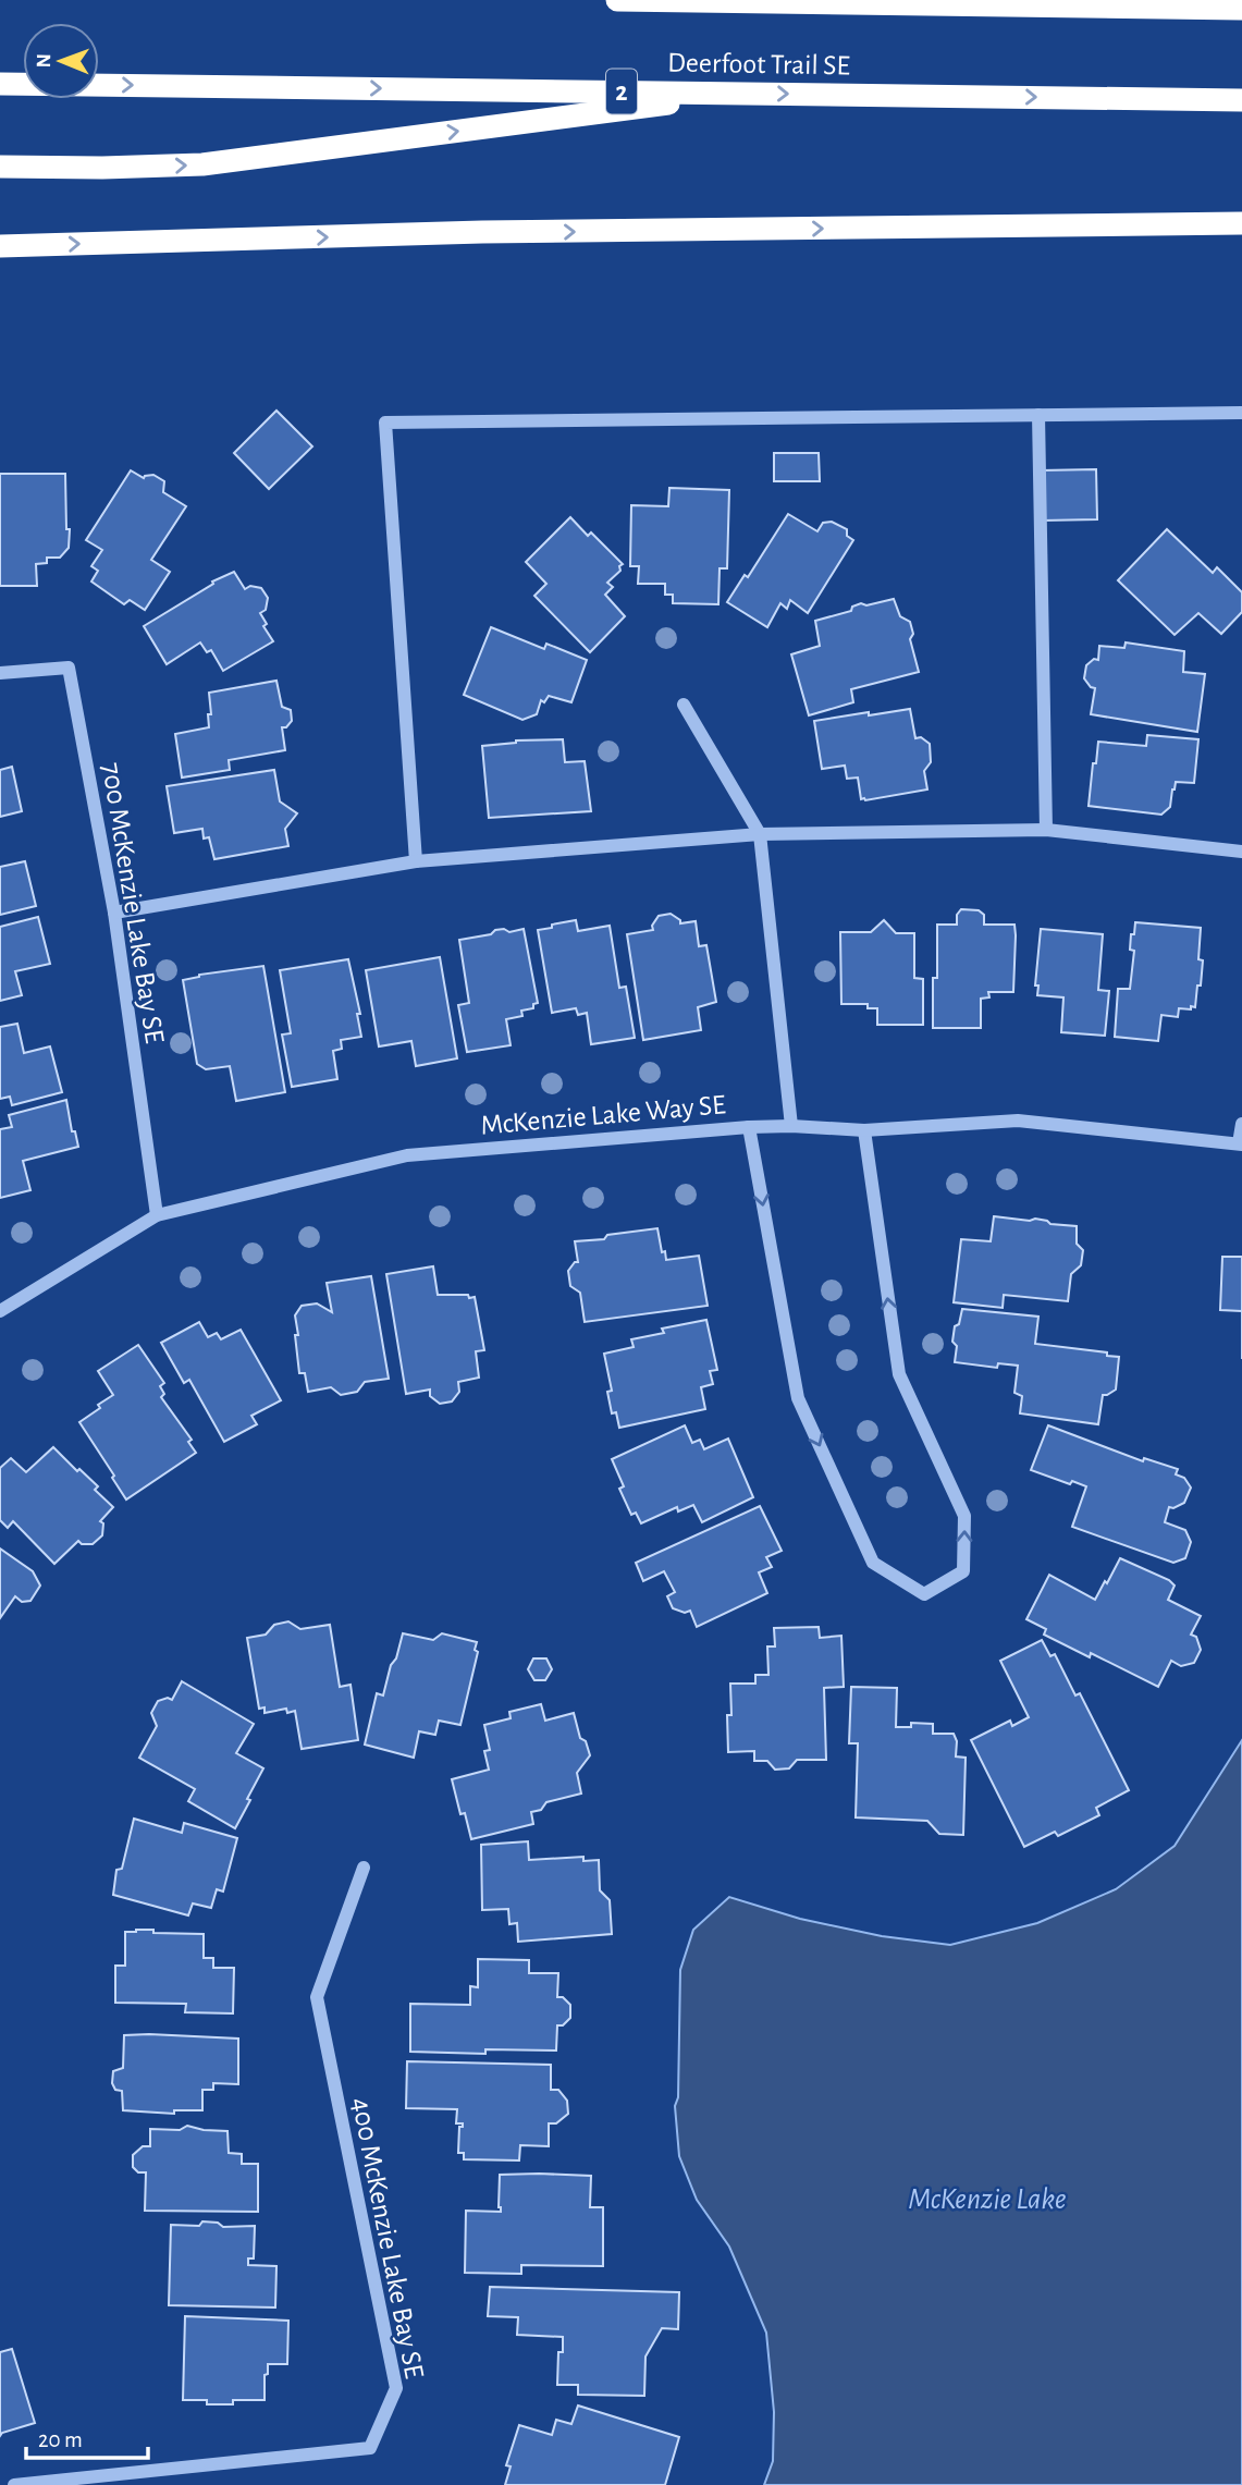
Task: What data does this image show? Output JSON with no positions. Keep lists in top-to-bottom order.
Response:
{
  "streets": {
    "highway": ["Deerfoot Trail SE", "2"],
    "street": ["700 McKenzie Lake Bay SE", "McKenzie Lake Way SE", "400 McKenzie Lake Bay SE"]
  },
  "crossings": [
    ["700 McKenzie Lake Bay SE", "McKenzie Lake Way SE"]
  ],
  "water": ["McKenzie Lake"],
  "scale_bar": "20 m",
  "north": "left"
}
